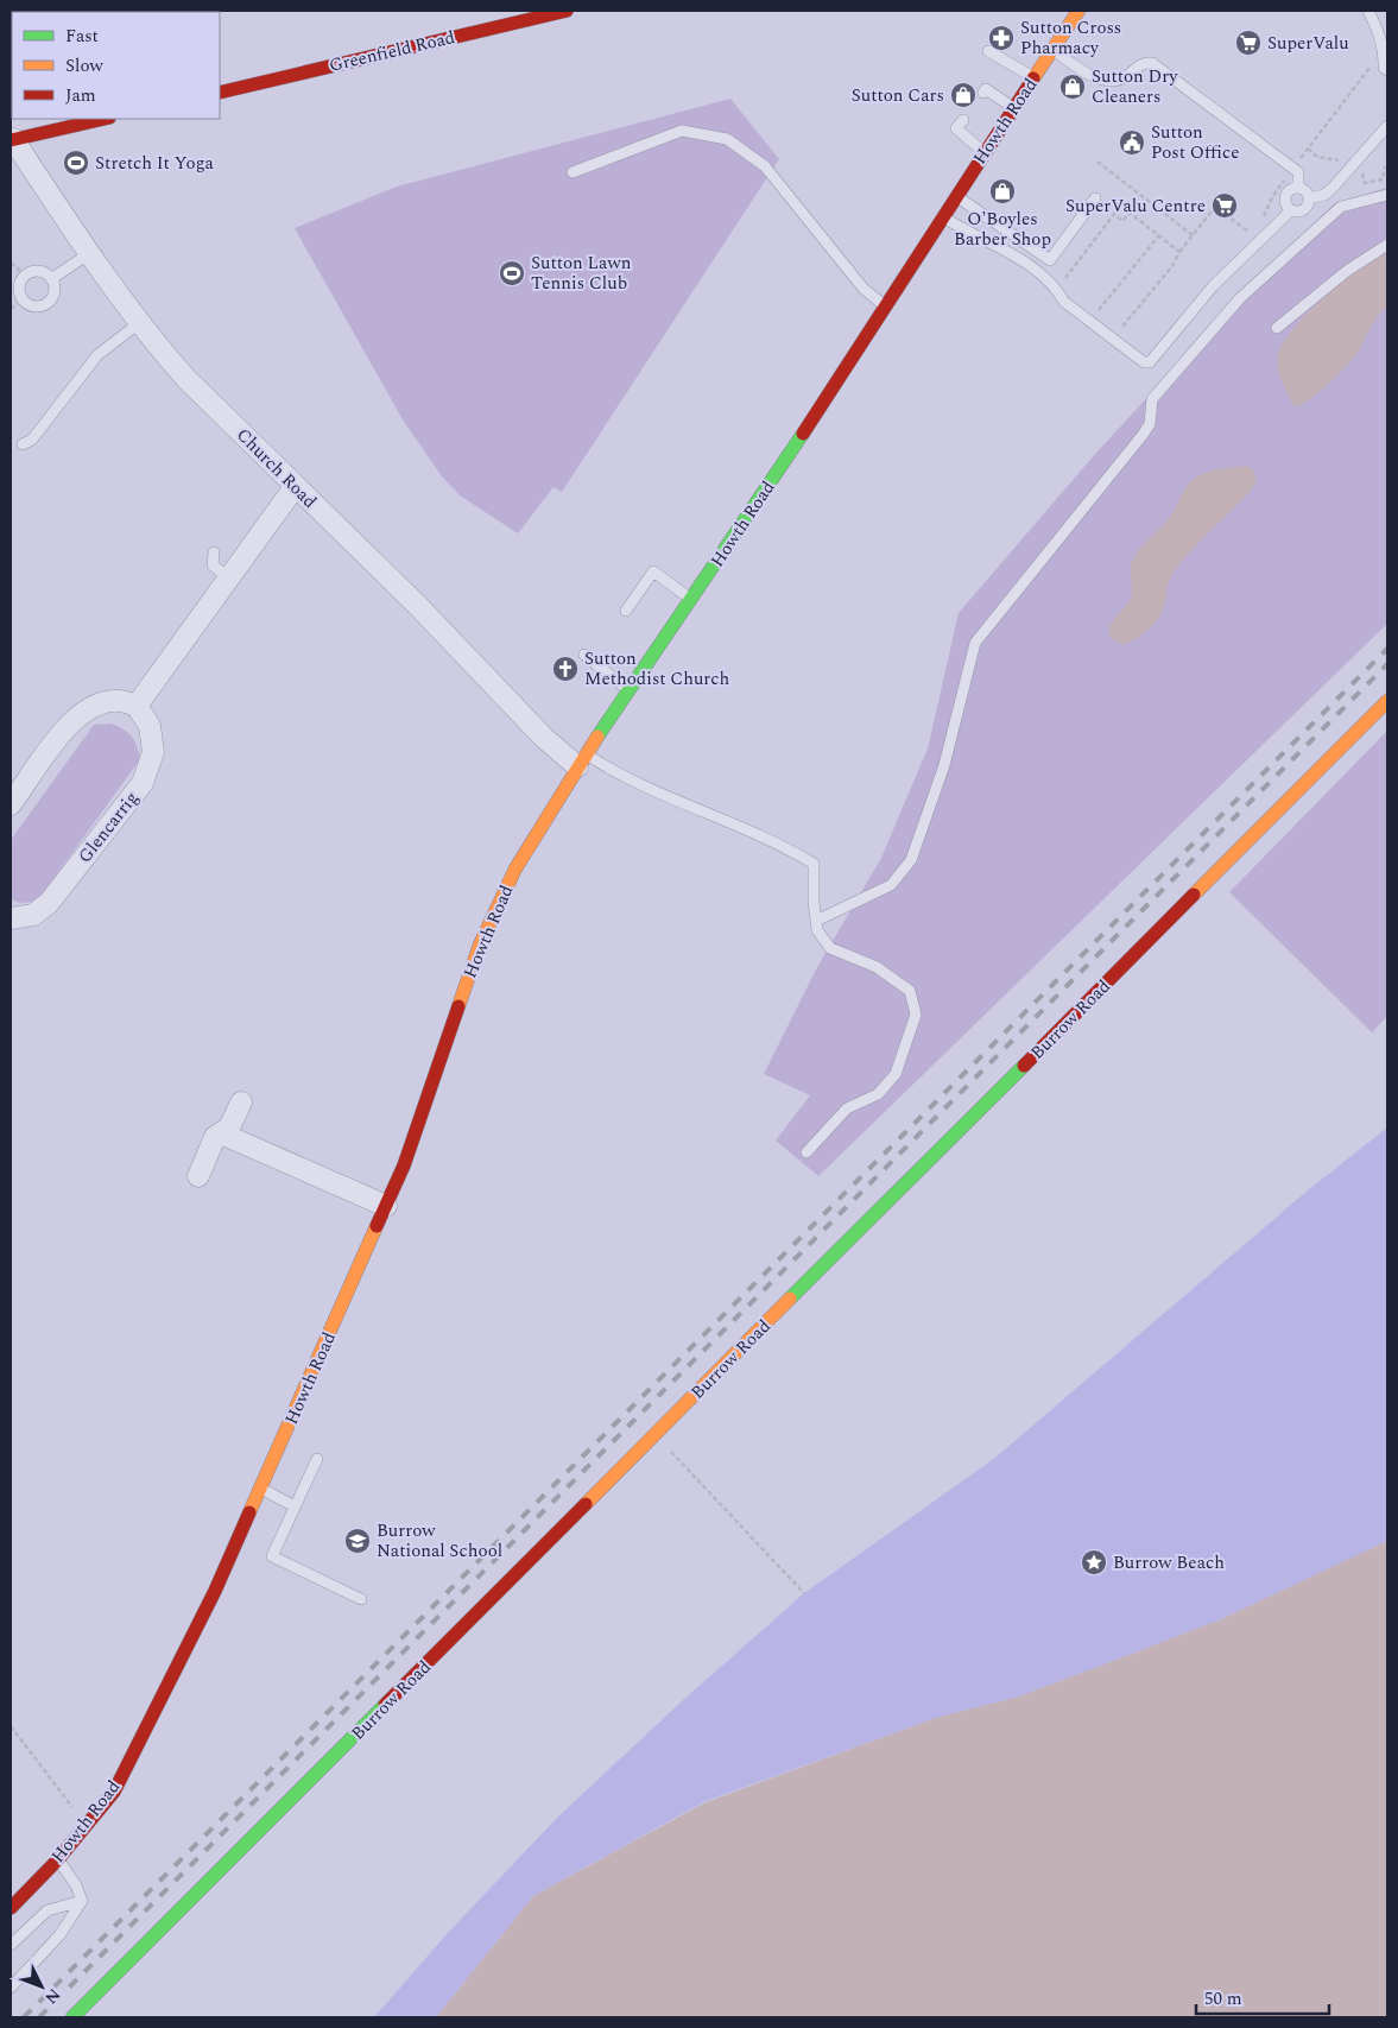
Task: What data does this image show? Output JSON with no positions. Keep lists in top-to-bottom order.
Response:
{
  "streets": {
    "main road": ["Greenfield Road", "Howth Road", "Burrow Road"],
    "street": ["Church Road", "Glencarrig"]
  },
  "crossings": [
    ["Howth Road", "Church Road"]
  ],
  "places": {
    "pharmacy": ["Sutton Cross Pharmacy"],
    "supermarket": ["SuperValu", "SuperValu Centre"],
    "shop": ["Sutton Dry Cleaners", "Sutton Cars", "O'Boyles Barber Shop"],
    "public building": ["Sutton Post Office"],
    "sports": ["Stretch It Yoga", "Sutton Lawn Tennis Club"],
    "church": ["Sutton Methodist Church"],
    "school or university": ["Burrow National School"],
    "place": ["Burrow Beach"]
  },
  "legend": ["Fast", "Slow", "Jam"],
  "scale_bar": "50 m",
  "north": "bottom right"
}
